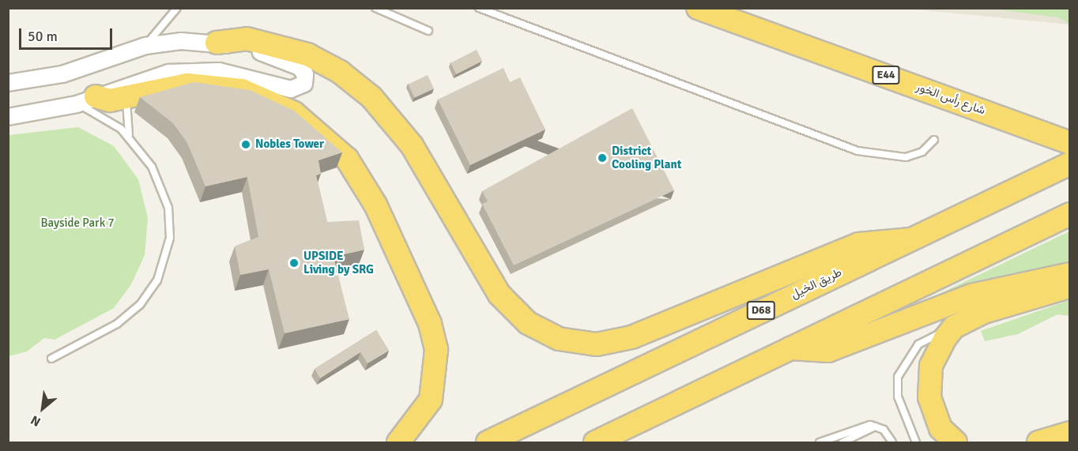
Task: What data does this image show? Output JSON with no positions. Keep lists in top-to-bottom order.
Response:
{
  "streets": {
    "highway": [
      "E44",
      "شارع رأس الخور",
      "طريق الخيل",
      "D68"
    ]
  },
  "parks": ["Bayside Park 7"],
  "places": ["Nobles Tower", "District Cooling Plant", "UPSIDE Living by SRG"],
  "scale_bar": "50 m",
  "north": "bottom left"
}
